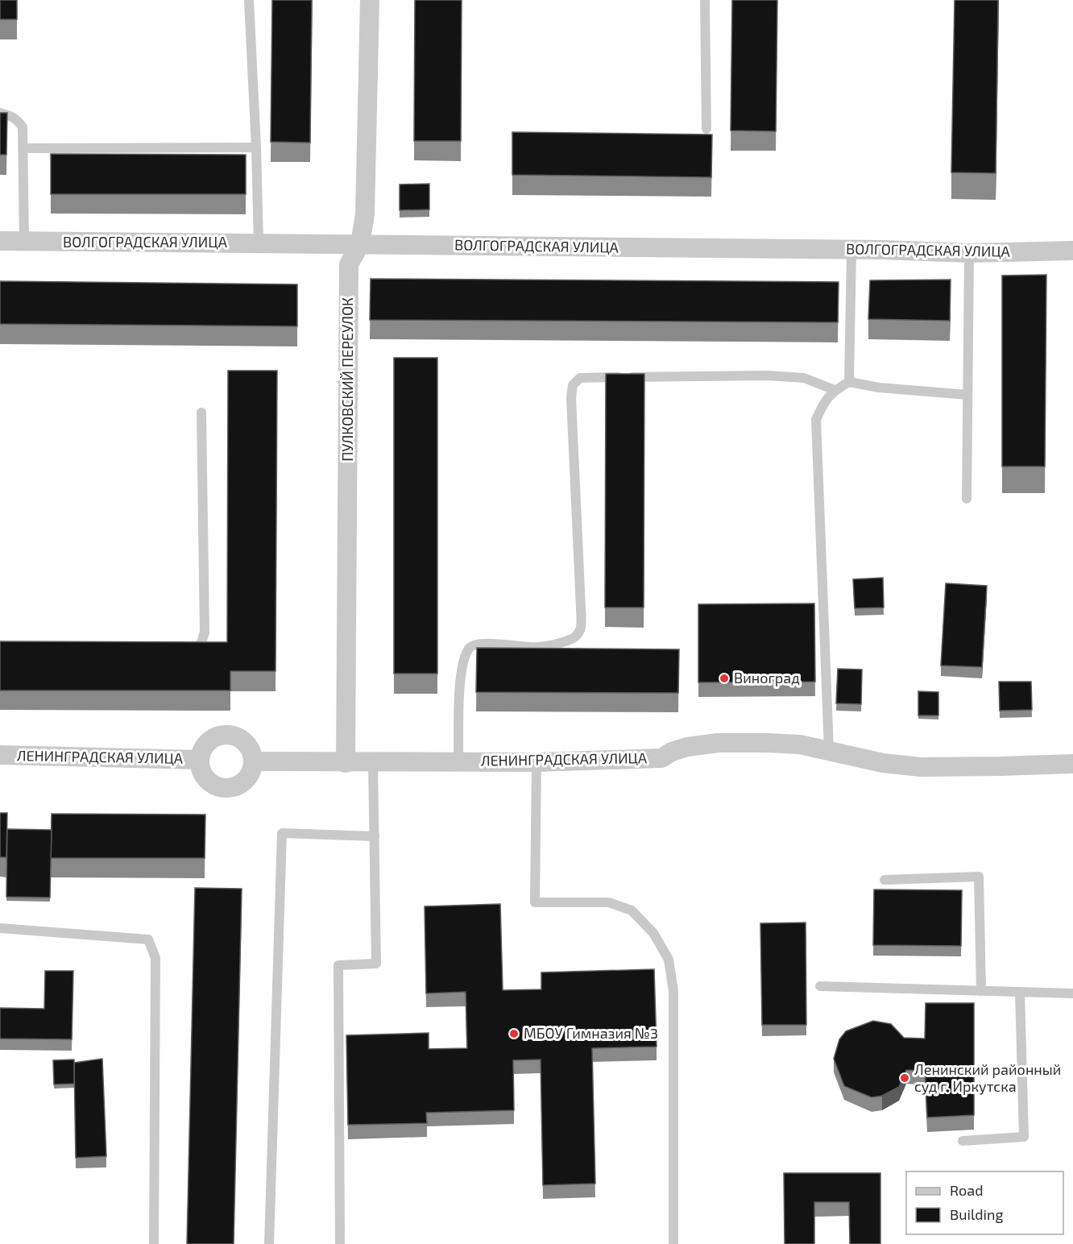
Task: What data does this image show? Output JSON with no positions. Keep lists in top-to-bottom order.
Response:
{
  "streets": {
    "street": ["ВОЛГОГРАДСКАЯ УЛИЦА", "ПУЛКОВСКИЙ ПЕРЕУЛОК", "ЛЕНИНГРАДСКАЯ УЛИЦА"]
  },
  "crossings": [
    ["ВОЛГОГРАДСКАЯ УЛИЦА", "ПУЛКОВСКИЙ ПЕРЕУЛОК"],
    ["ПУЛКОВСКИЙ ПЕРЕУЛОК", "ЛЕНИНГРАДСКАЯ УЛИЦА"]
  ],
  "places": ["Виноград", "МБОУ Гимназия №3", "Ленинский районный суд г. Иркутска"],
  "legend": ["Road", "Building"]
}
